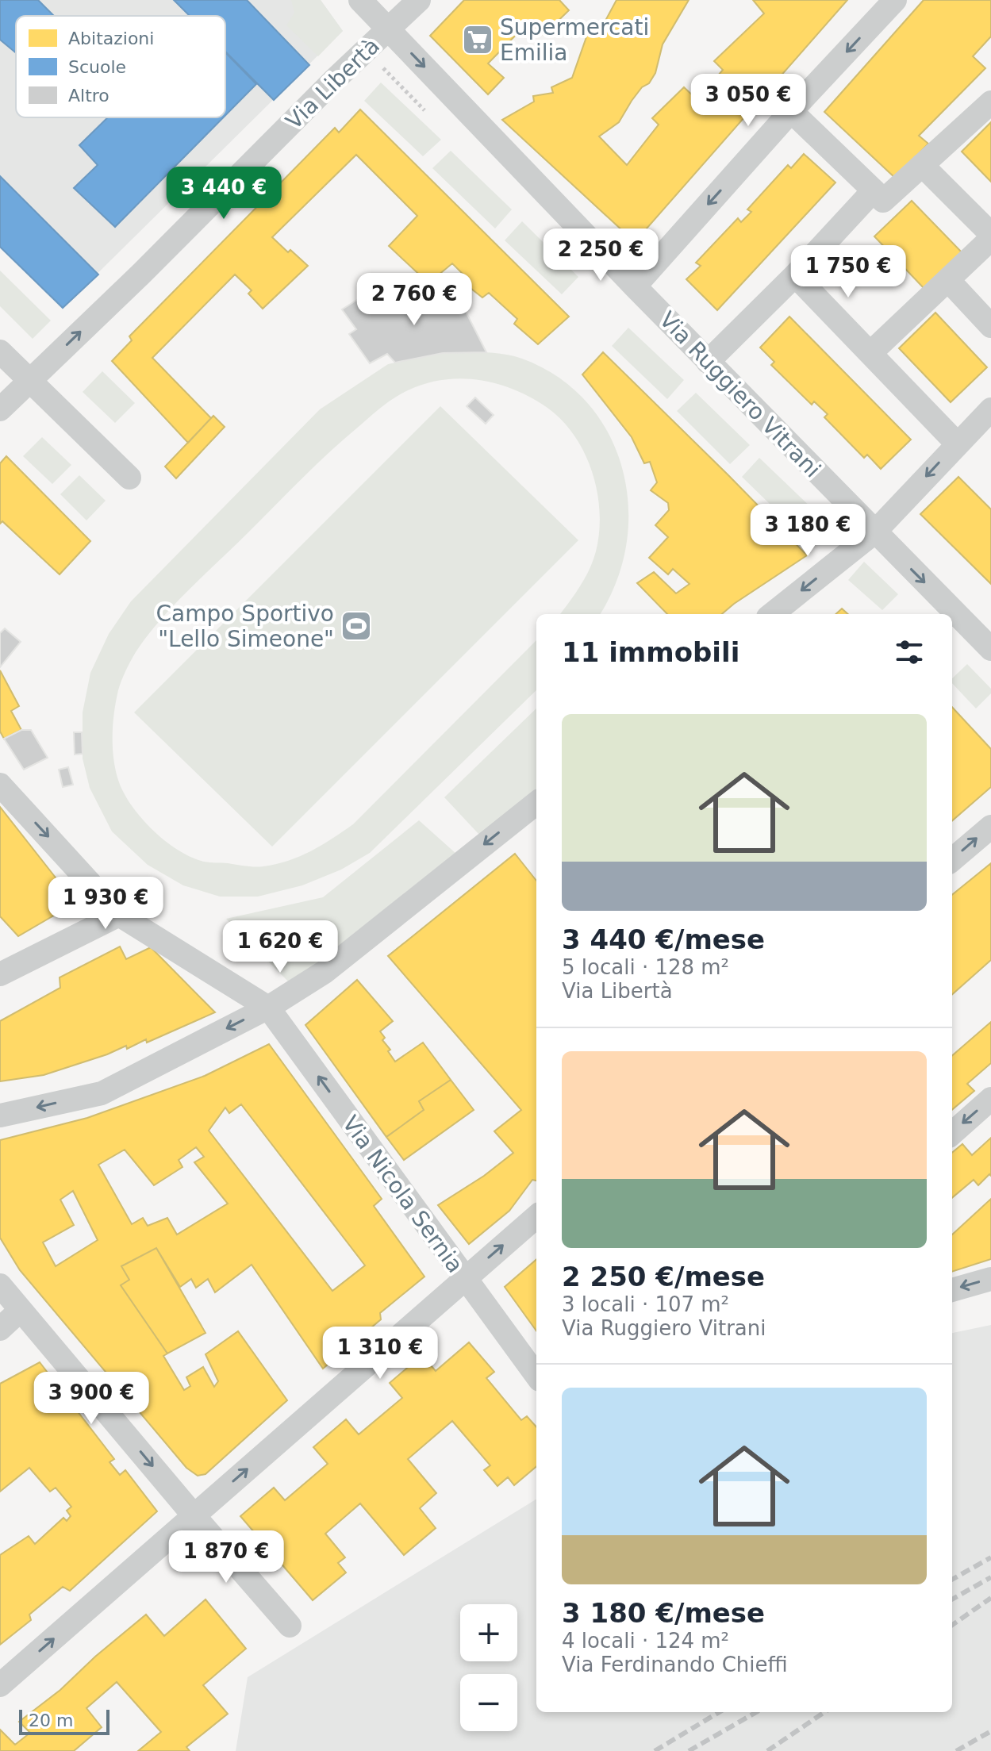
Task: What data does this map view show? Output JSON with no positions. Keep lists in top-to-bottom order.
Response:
{
  "streets": {
    "street": ["Via Libertà", "Via Ruggiero Vitrani", "Via Nicola Sernia"]
  },
  "crossings": [
    ["Via Libertà", "Via Ruggiero Vitrani"]
  ],
  "one_way": ["Via Libertà", "Via Ruggiero Vitrani", "Via Nicola Sernia"],
  "places": {
    "supermarket": ["Supermercati Emilia"],
    "sports": ["Campo Sportivo \"Lello Simeone\""]
  },
  "legend": ["Abitazioni", "Scuole", "Altro"],
  "scale_bar": "20 m",
  "page": {
    "price": [
      "3 050 €",
      "3 440 €",
      "2 250 €",
      "1 750 €",
      "2 760 €",
      "3 180 €",
      "1 930 €",
      "1 620 €",
      "1 310 €",
      "3 900 €",
      "1 870 €"
    ],
    "heading": "11 immobili",
    "list": [
      {
        "name": "3 440 €/mese",
        "note": "5 locali · 128 m² · Via Libertà"
      },
      {
        "name": "2 250 €/mese",
        "note": "3 locali · 107 m² · Via Ruggiero Vitrani"
      },
      {
        "name": "3 180 €/mese",
        "note": "4 locali · 124 m² · Via Ferdinando Chieffi"
      }
    ],
    "map_buttons": ["+", "−"],
    "scale": "20 m"
  }
}
